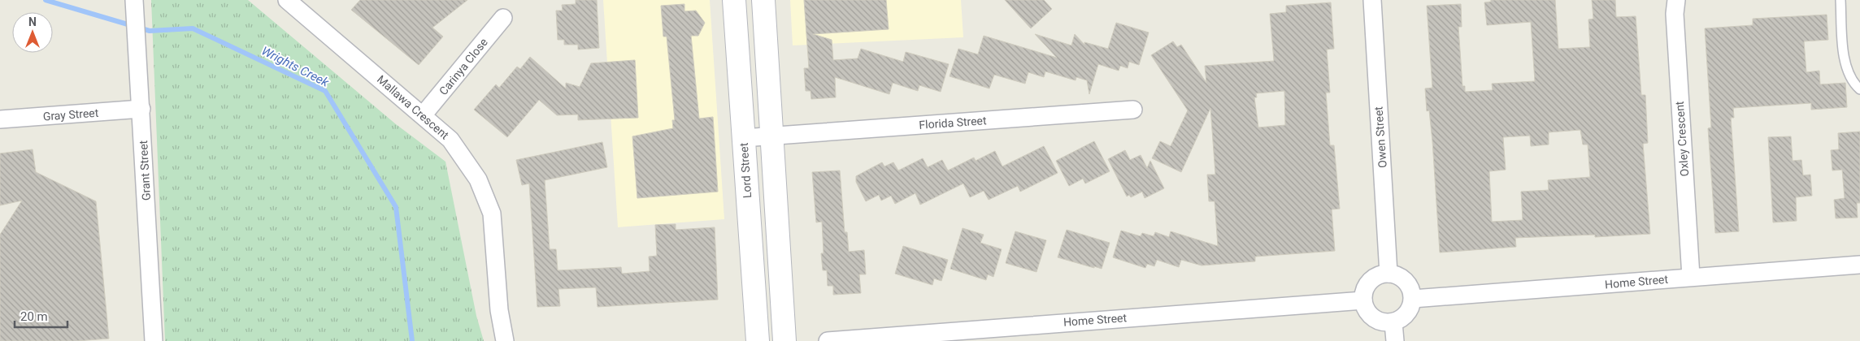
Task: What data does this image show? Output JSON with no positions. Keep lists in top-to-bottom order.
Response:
{
  "streets": {
    "main road": ["Lord Street"],
    "street": [
      "Carinya Close",
      "Mallawa Crescent",
      "Gray Street",
      "Florida Street",
      "Owen Street",
      "Oxley Crescent",
      "Grant Street",
      "Home Street"
    ]
  },
  "crossings": [
    ["Carinya Close", "Mallawa Crescent"],
    ["Gray Street", "Grant Street"],
    ["Florida Street", "Lord Street"],
    ["Owen Street", "Home Street"],
    ["Oxley Crescent", "Home Street"]
  ],
  "water": ["Wrights Creek"],
  "scale_bar": "20 m",
  "north": "top"
}
